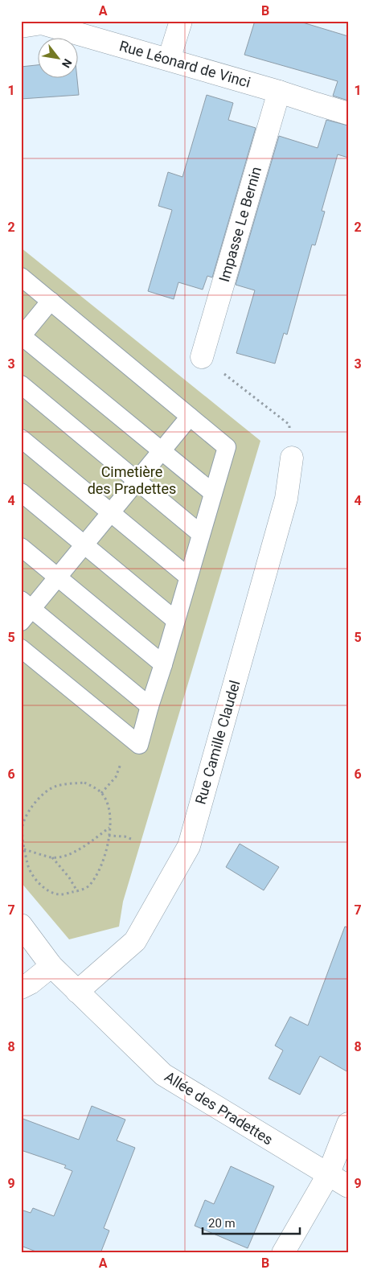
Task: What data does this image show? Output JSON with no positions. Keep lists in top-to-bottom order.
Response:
{
  "streets": {
    "street": [
      "Rue Léonard de Vinci",
      "Impasse Le Bernin",
      "Rue Camille Claudel",
      "Allée des Pradettes"
    ]
  },
  "crossings": [
    ["Rue Léonard de Vinci", "Impasse Le Bernin"],
    ["Rue Camille Claudel", "Allée des Pradettes"]
  ],
  "parks": ["Cimetière des Pradettes"],
  "scale_bar": "20 m",
  "north": "bottom right",
  "grid": {
    "columns": ["A", "B"],
    "rows": [
      "1",
      "2",
      "3",
      "4",
      "5",
      "6",
      "7",
      "8",
      "9"
    ]
  }
}
